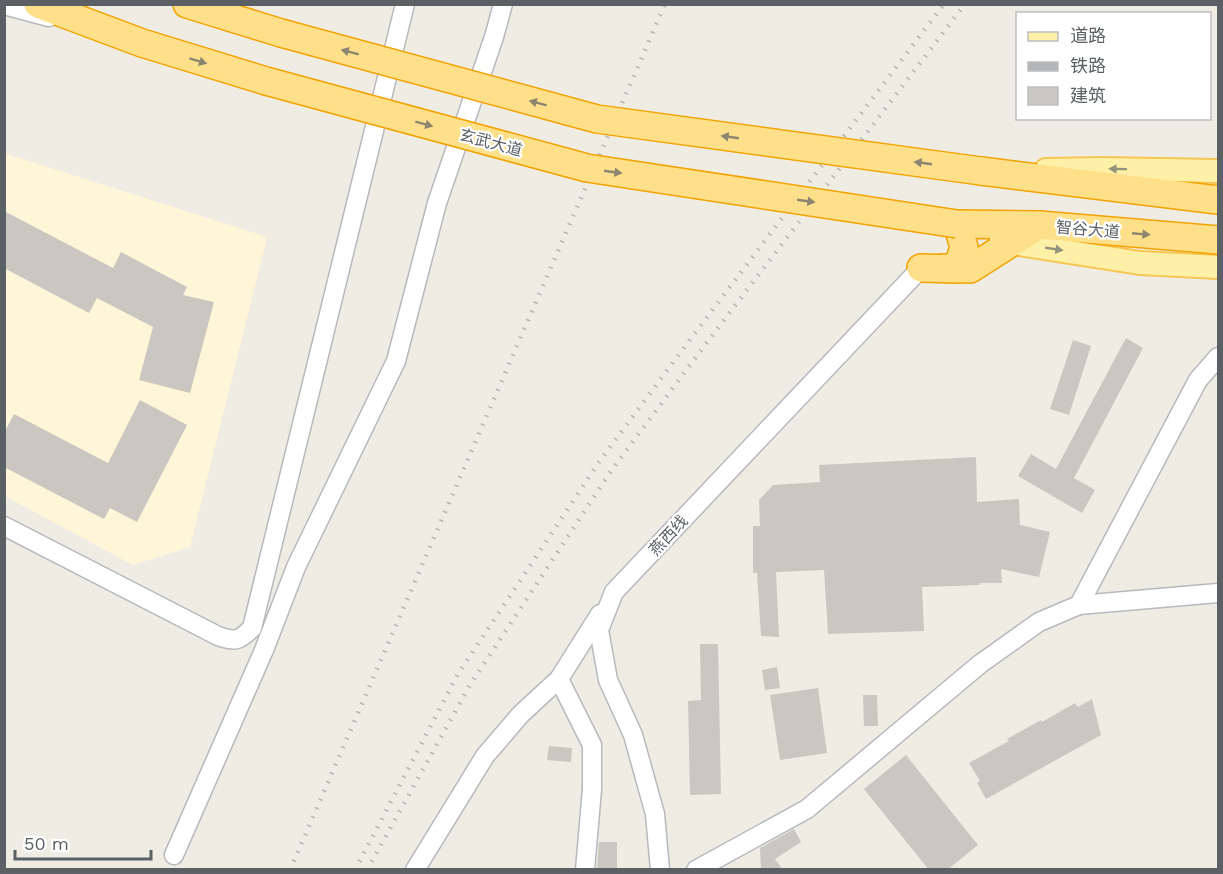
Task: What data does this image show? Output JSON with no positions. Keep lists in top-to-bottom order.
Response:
{
  "streets": {
    "highway": ["玄武大道", "智谷大道"],
    "street": ["燕西线"]
  },
  "crossings": [
    ["玄武大道", "智谷大道"]
  ],
  "legend": ["道路", "铁路", "建筑"],
  "scale_bar": "50 m"
}
